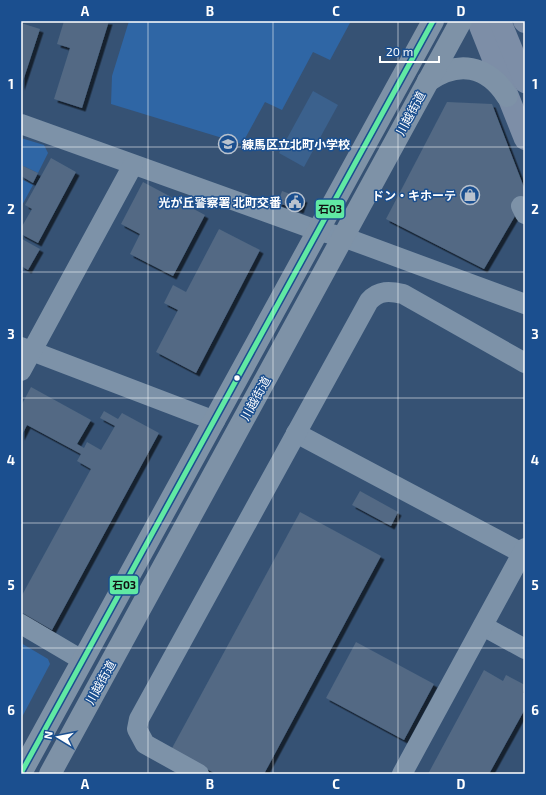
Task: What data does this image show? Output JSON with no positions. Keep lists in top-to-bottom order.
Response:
{
  "streets": {
    "highway": ["川越街道"]
  },
  "places": {
    "school or university": ["練馬区立北町小学校"],
    "shop": ["ドン・キホーテ"],
    "public building": ["光が丘警察署 北町交番"]
  },
  "lines": ["transit line 石03"],
  "scale_bar": "20 m",
  "north": "left",
  "grid": {
    "columns": [
      "A",
      "B",
      "C",
      "D"
    ],
    "rows": [
      "1",
      "2",
      "3",
      "4",
      "5",
      "6"
    ]
  }
}
